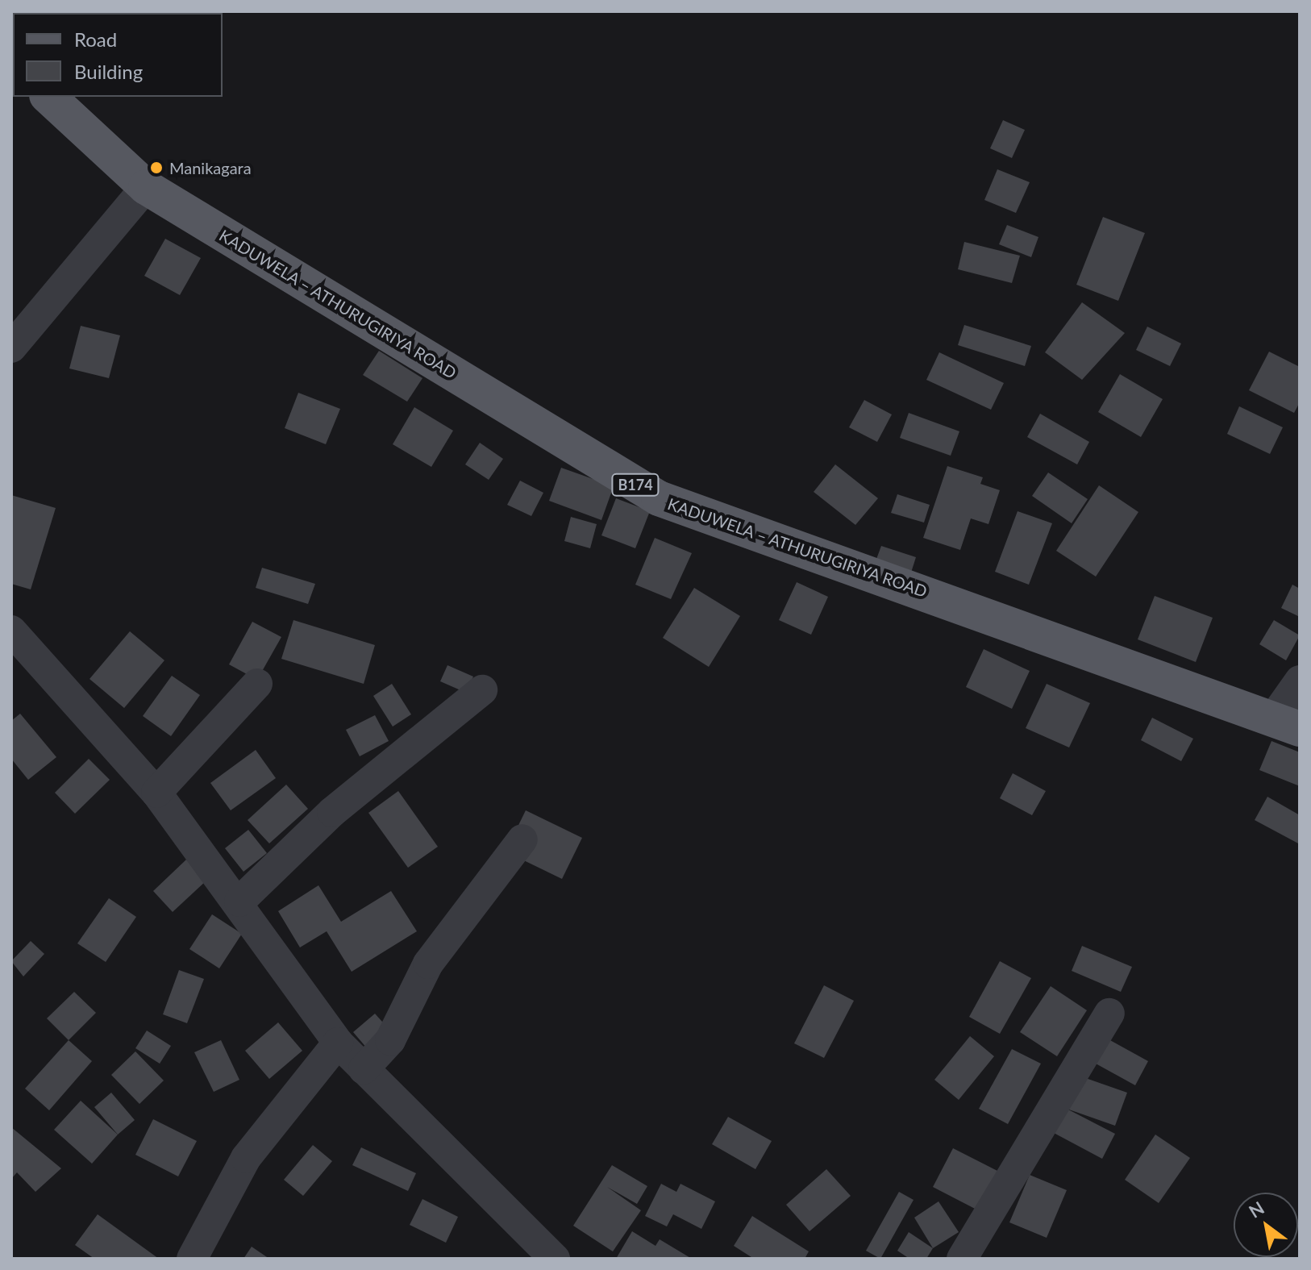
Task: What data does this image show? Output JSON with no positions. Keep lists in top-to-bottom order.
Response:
{
  "streets": {
    "main road": ["KADUWELA – ATHURUGIRIYA ROAD", "B174"]
  },
  "places": ["Manikagara"],
  "legend": ["Road", "Building"],
  "north": "top left"
}
